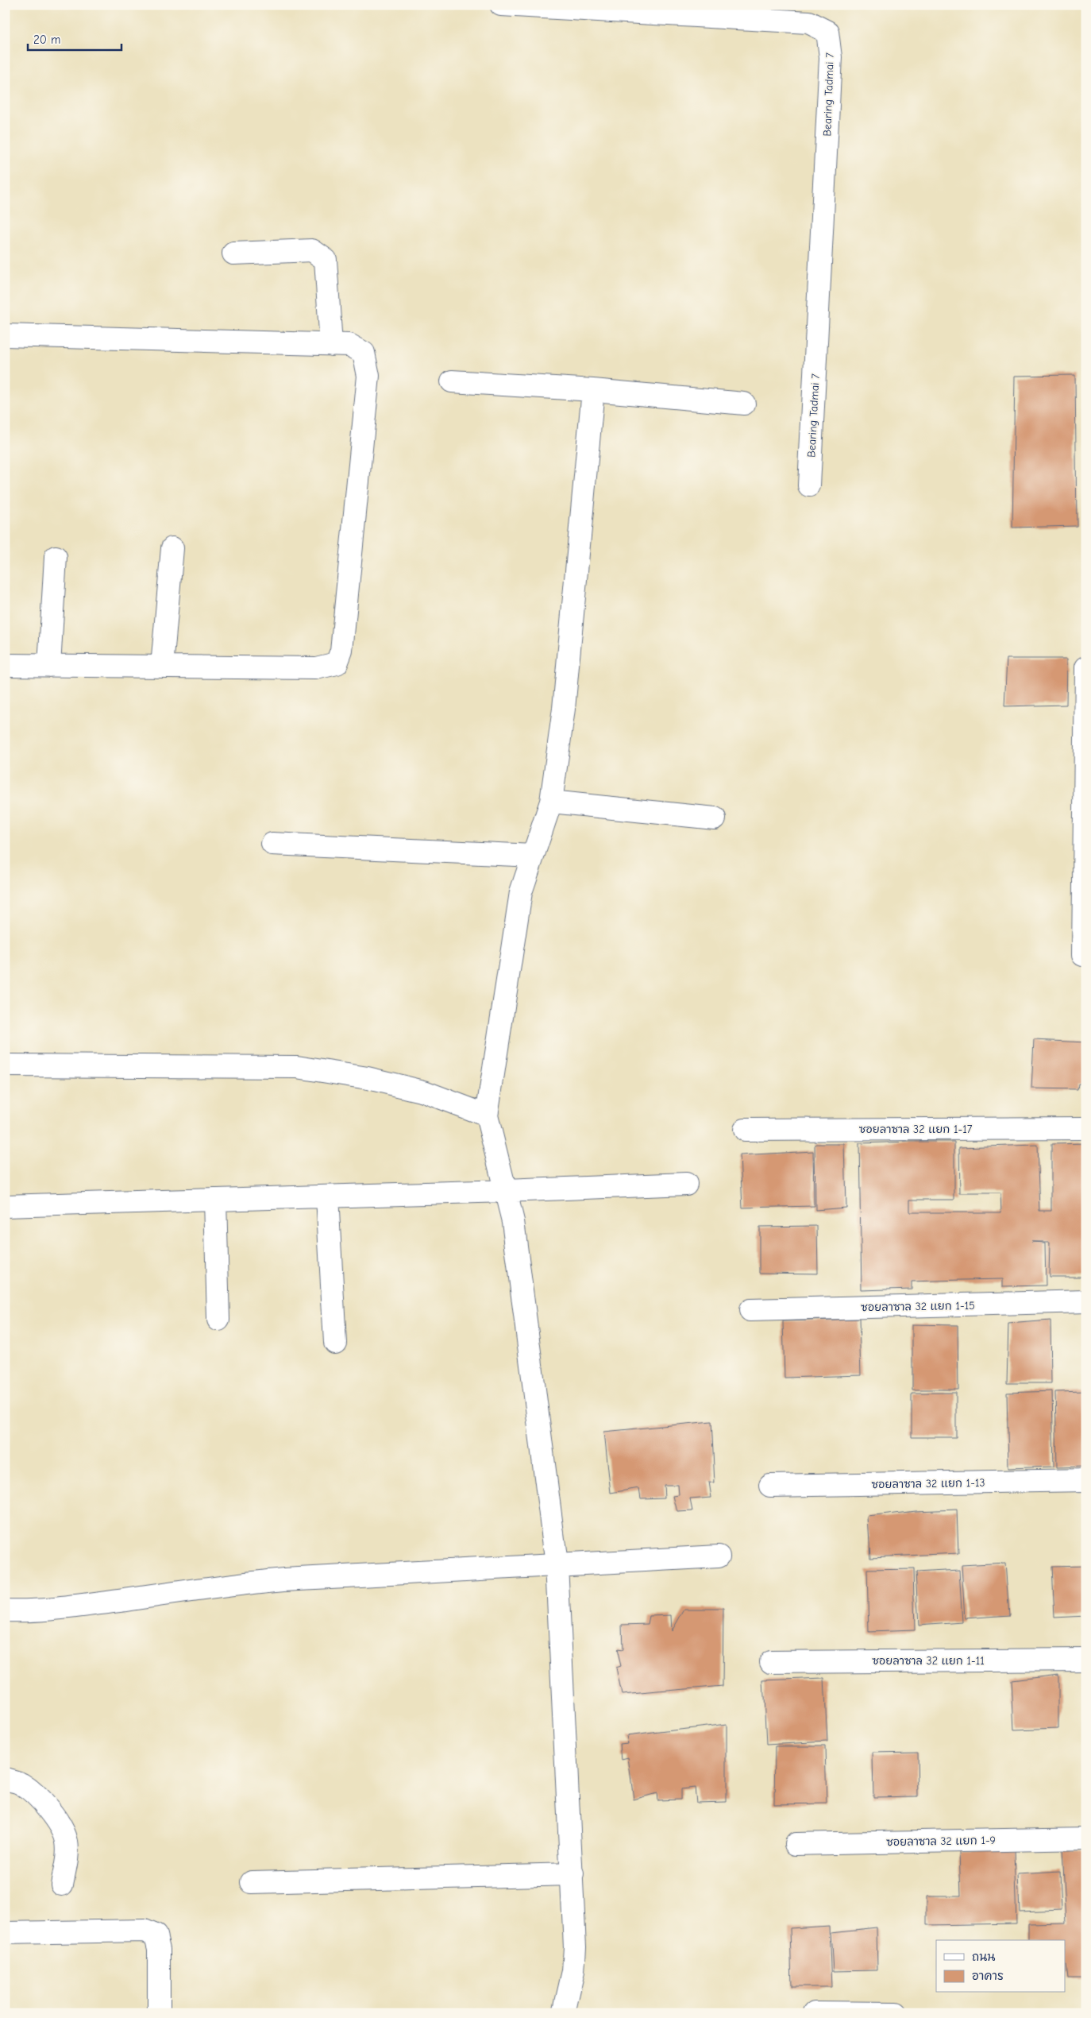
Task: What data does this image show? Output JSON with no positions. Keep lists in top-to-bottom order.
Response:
{
  "streets": {
    "street": [
      "Bearing Tadmai 7",
      "ซอยลาซาล 32 แยก 1-17",
      "ซอยลาซาล 32 แยก 1-15",
      "ซอยลาซาล 32 แยก 1-13",
      "ซอยลาซาล 32 แยก 1-11",
      "ซอยลาซาล 32 แยก 1-9"
    ]
  },
  "legend": ["ถนน", "อาคาร"],
  "scale_bar": "20 m"
}
